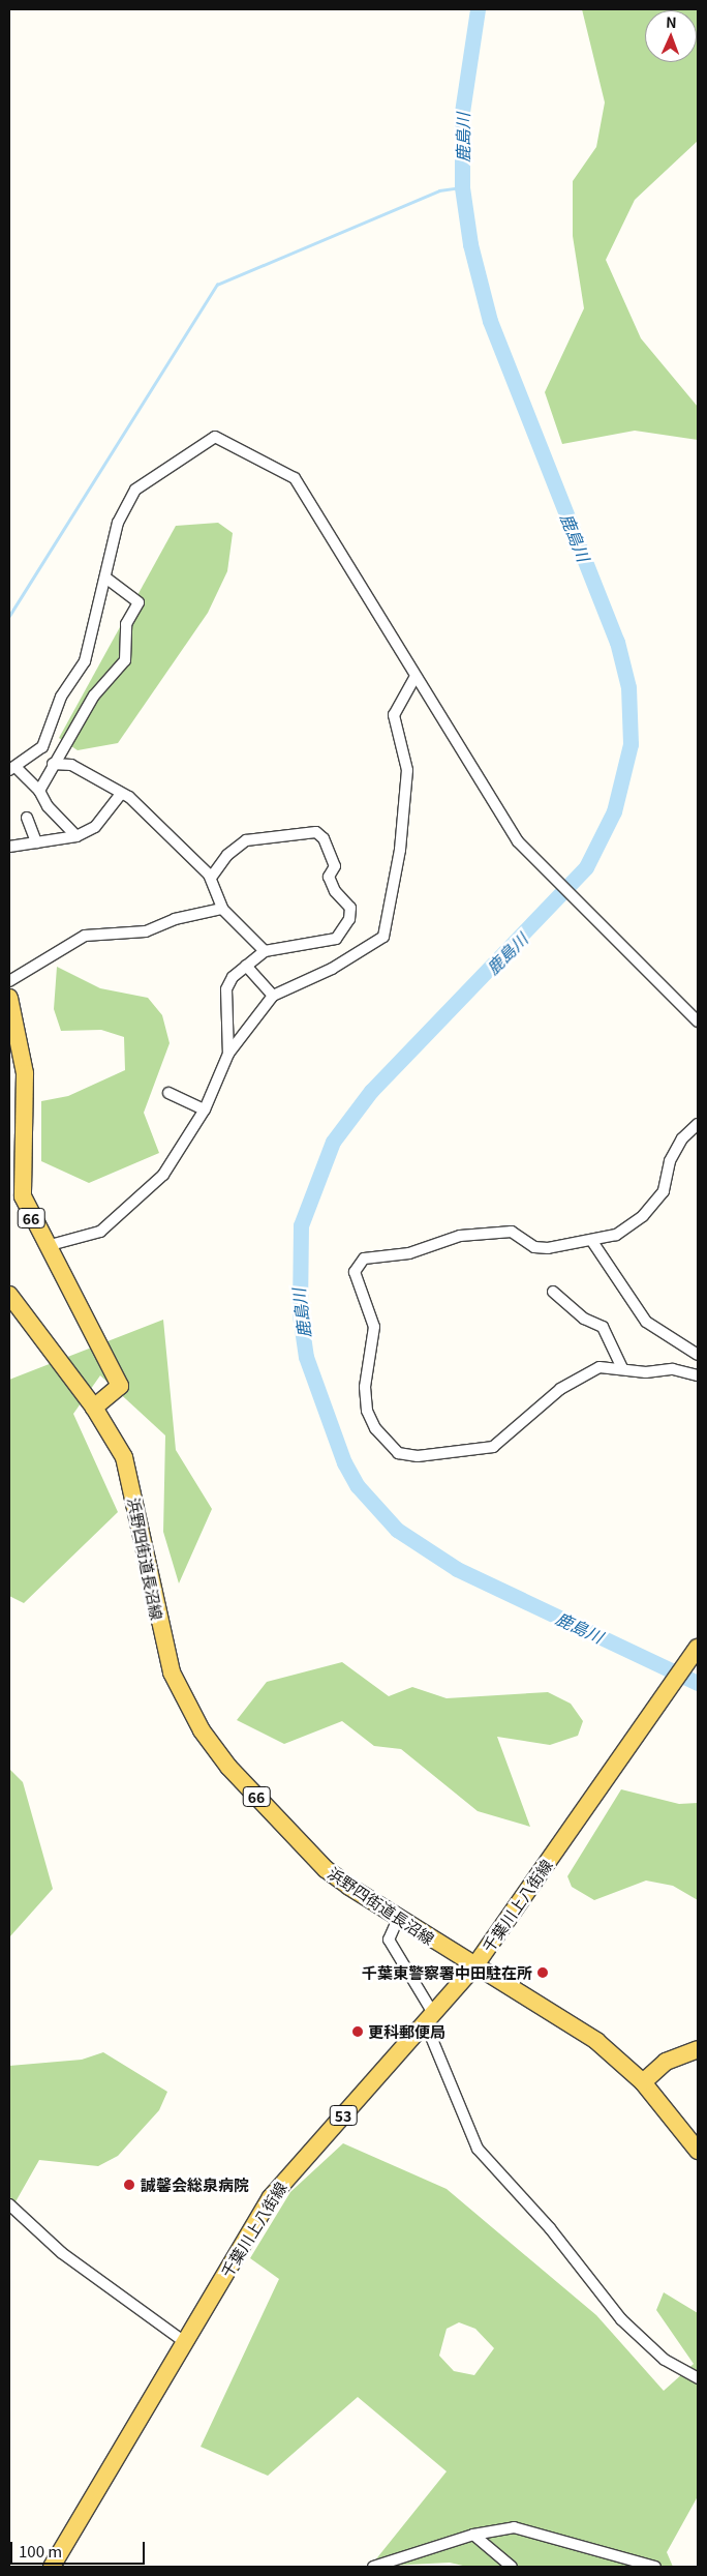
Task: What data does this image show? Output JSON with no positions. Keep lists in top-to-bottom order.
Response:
{
  "streets": {
    "main road": [
      "66",
      "浜野四街道長沼線",
      "千葉川上八街線",
      "53"
    ]
  },
  "crossings": [
    ["66", "浜野四街道長沼線"],
    ["浜野四街道長沼線", "千葉川上八街線"]
  ],
  "water": ["鹿島川"],
  "places": ["千葉東警察署中田駐在所", "更科郵便局", "誠馨会総泉病院"],
  "scale_bar": "100 m",
  "north": "top"
}
